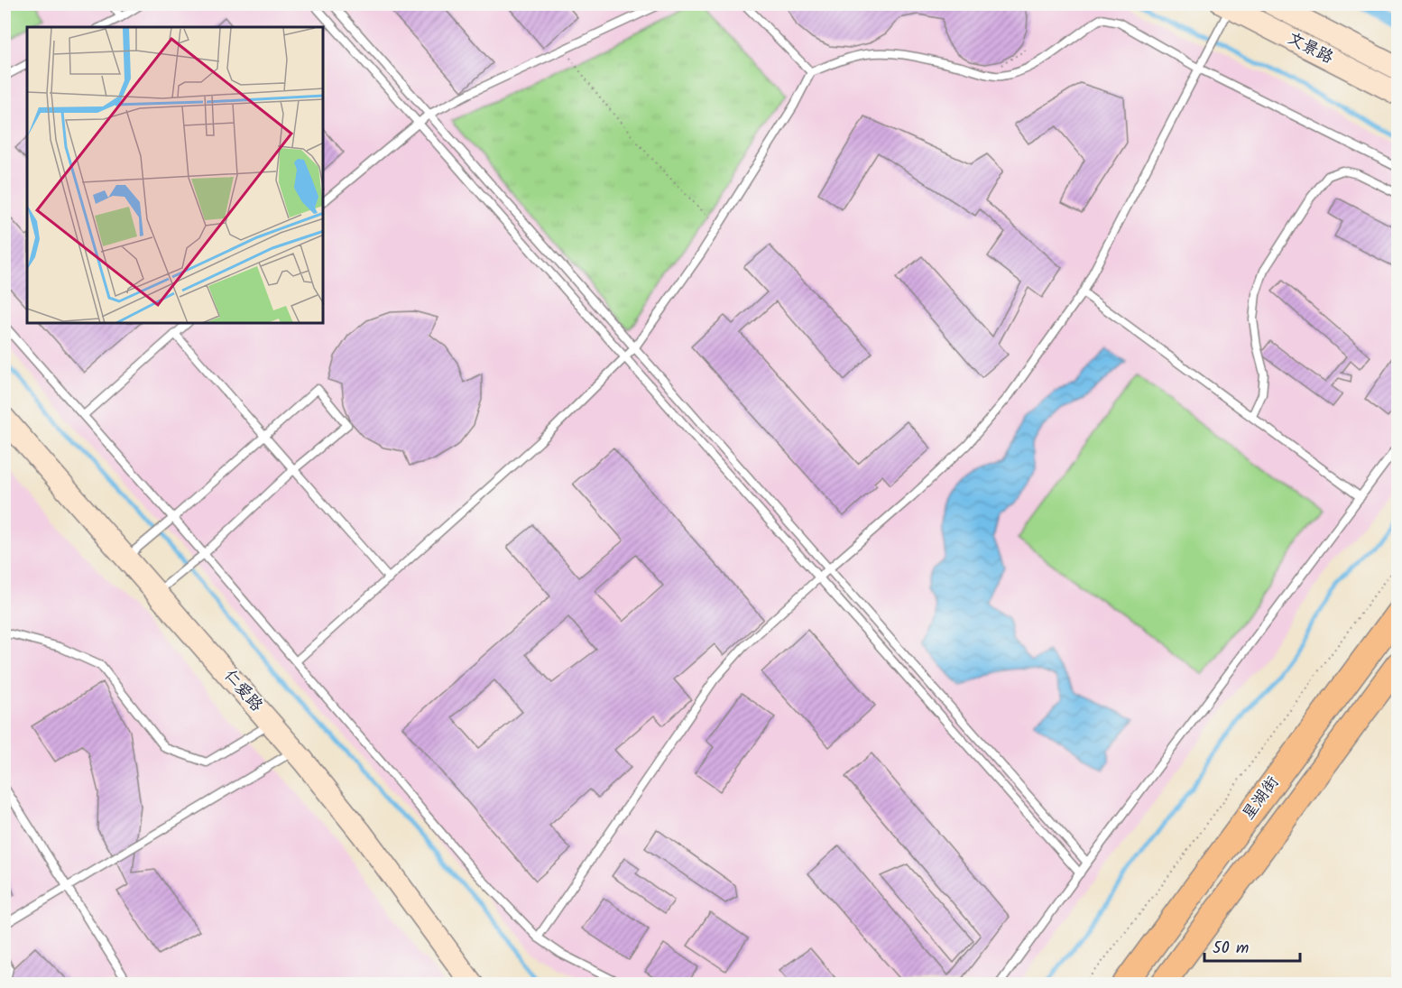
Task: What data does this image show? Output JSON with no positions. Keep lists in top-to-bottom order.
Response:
{
  "streets": {
    "main road": ["文景路", "仁爱路", "星湖街"]
  },
  "scale_bar": "50 m"
}
